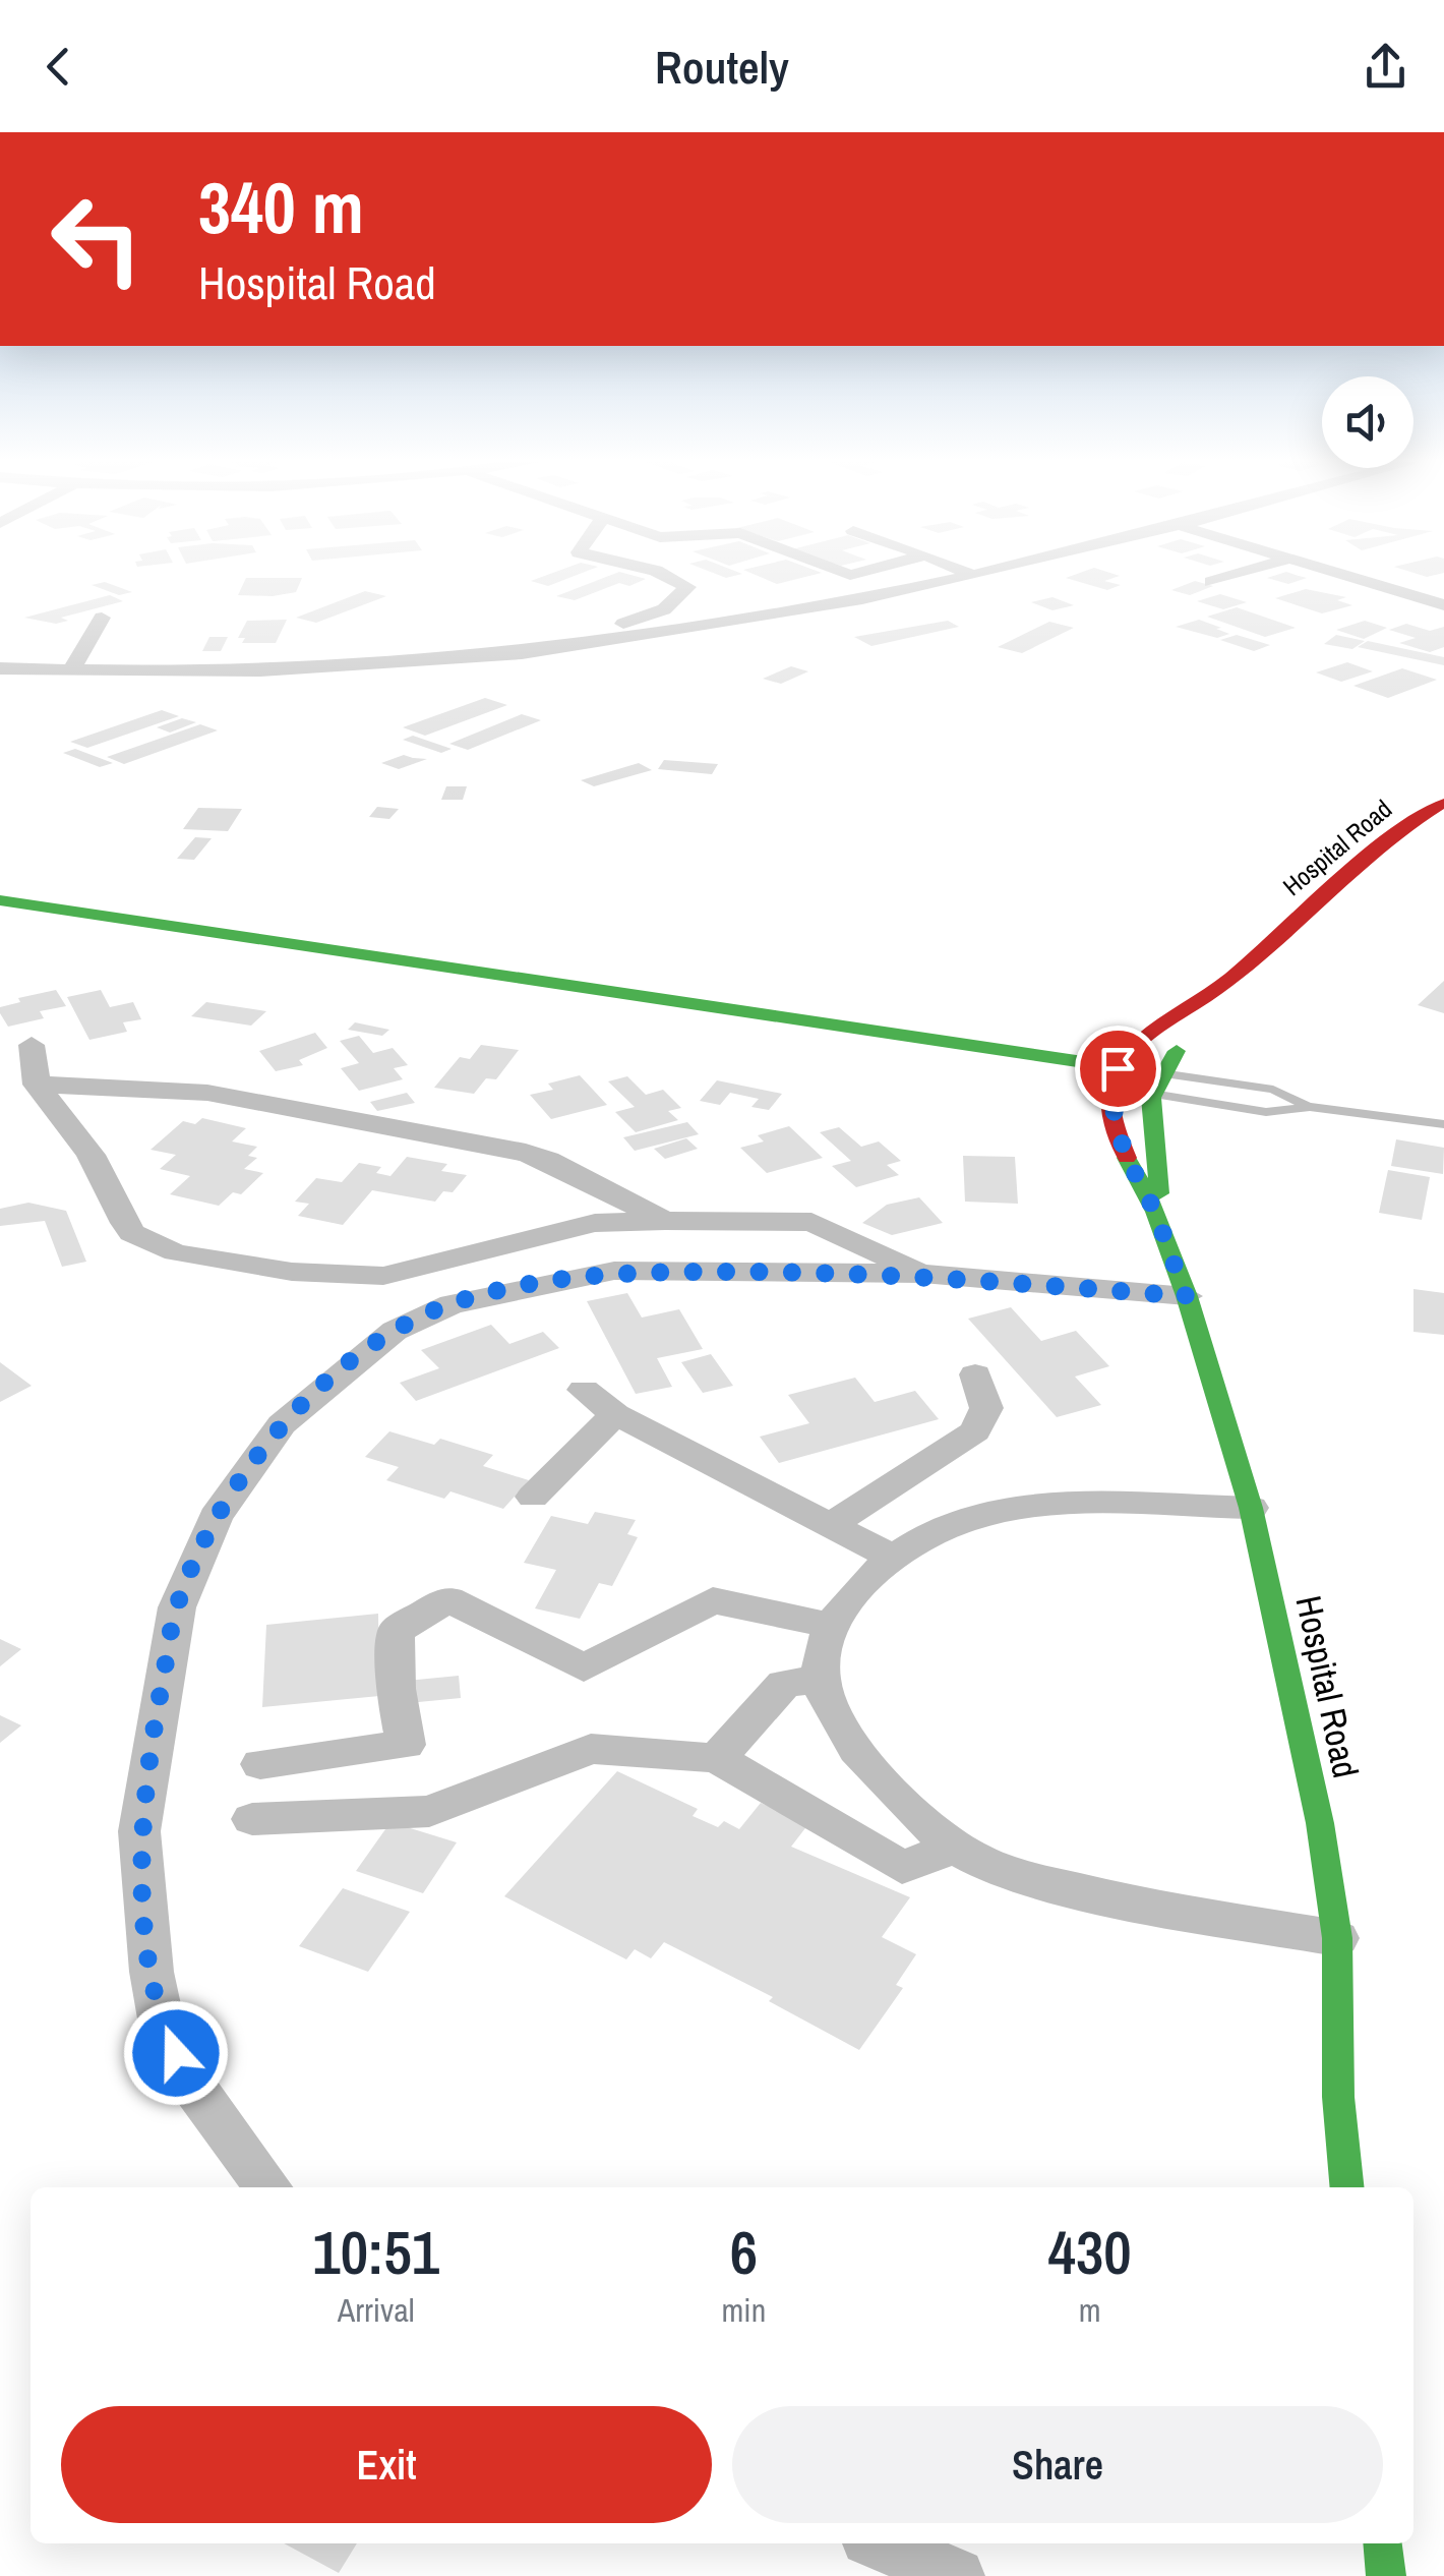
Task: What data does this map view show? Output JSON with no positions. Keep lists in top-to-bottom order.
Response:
{
  "streets": {
    "street": ["Hospital Road"]
  },
  "page": {
    "header": "Routely",
    "turn": ["340 m", "Hospital Road"],
    "eta": [
      "10:51",
      "Arrival",
      "6",
      "min",
      "430",
      "m"
    ],
    "buttons": ["Exit", "Share"]
  }
}
